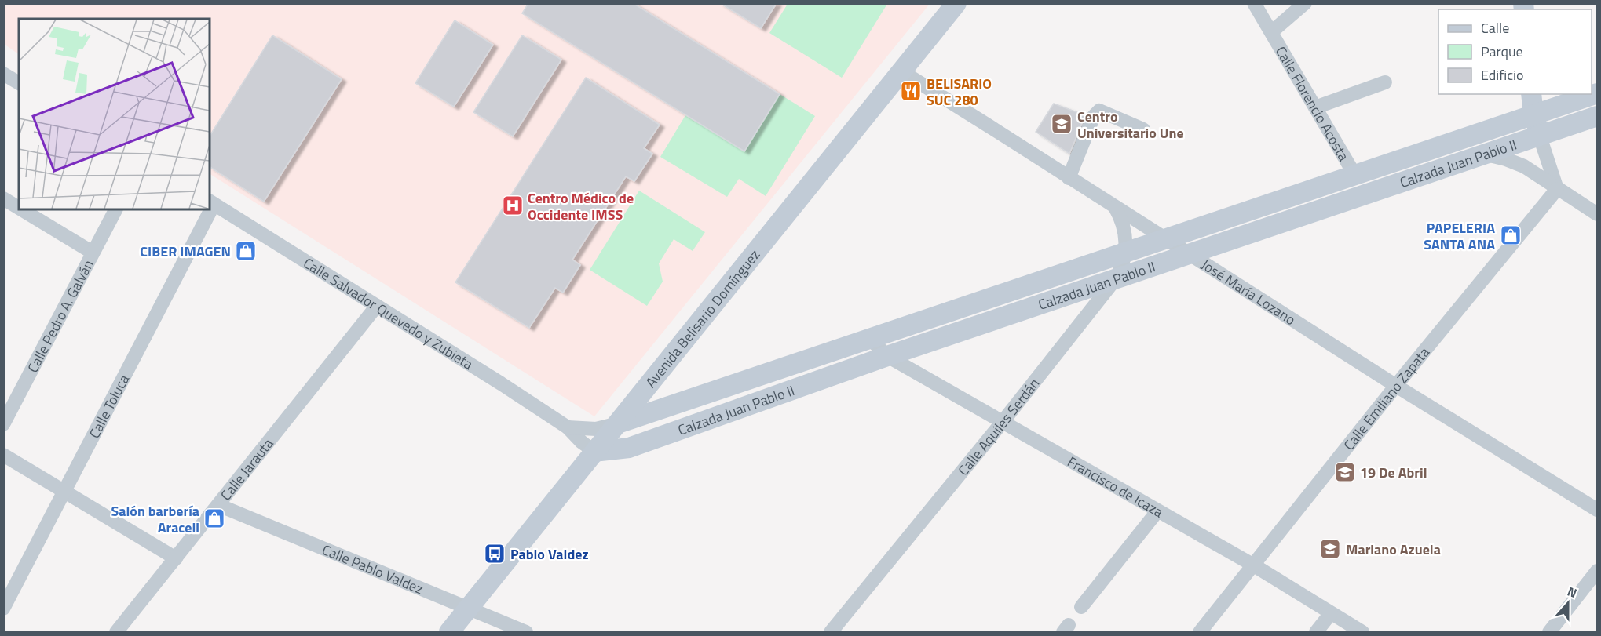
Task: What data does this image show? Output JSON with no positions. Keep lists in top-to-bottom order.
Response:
{
  "streets": {
    "main road": ["Calzada Juan Pablo II", "Avenida Belisario Domínguez"],
    "street": [
      "Calle Florencio Acosta",
      "José María Lozano",
      "Calle Salvador Quevedo y Zubieta",
      "Calle Pedro A. Galván",
      "Calle Emiliano Zapata",
      "Calle Toluca",
      "Calle Aquiles Serdán",
      "Calle Jarauta",
      "Francisco de Icaza",
      "Calle Pablo Valdez"
    ]
  },
  "crossings": [
    ["Calle Florencio Acosta", "Calzada Juan Pablo II"],
    ["Calzada Juan Pablo II", "José María Lozano"],
    ["Calzada Juan Pablo II", "Calle Salvador Quevedo y Zubieta"],
    ["Calzada Juan Pablo II", "Avenida Belisario Domínguez"],
    ["Calzada Juan Pablo II", "Calle Aquiles Serdán"],
    ["Calzada Juan Pablo II", "Francisco de Icaza"],
    ["José María Lozano", "Avenida Belisario Domínguez"],
    ["José María Lozano", "Calle Emiliano Zapata"],
    ["José María Lozano", "Calle Aquiles Serdán"],
    ["Calle Salvador Quevedo y Zubieta", "Avenida Belisario Domínguez"],
    ["Calle Salvador Quevedo y Zubieta", "Calle Jarauta"],
    ["Avenida Belisario Domínguez", "Calle Pablo Valdez"],
    ["Calle Emiliano Zapata", "Francisco de Icaza"],
    ["Calle Aquiles Serdán", "Francisco de Icaza"],
    ["Calle Jarauta", "Calle Pablo Valdez"]
  ],
  "places": {
    "restaurant": ["BELISARIO SUC 280"],
    "school or university": ["Centro Universitario Une", "19 De Abril", "Mariano Azuela"],
    "hospital": ["Centro Médico de Occidente IMSS"],
    "shop": ["PAPELERIA SANTA ANA", "CIBER IMAGEN", "Salón barbería Araceli"],
    "bus stop": ["Pablo Valdez"]
  },
  "legend": ["Calle", "Parque", "Edificio"],
  "north": "top"
}
